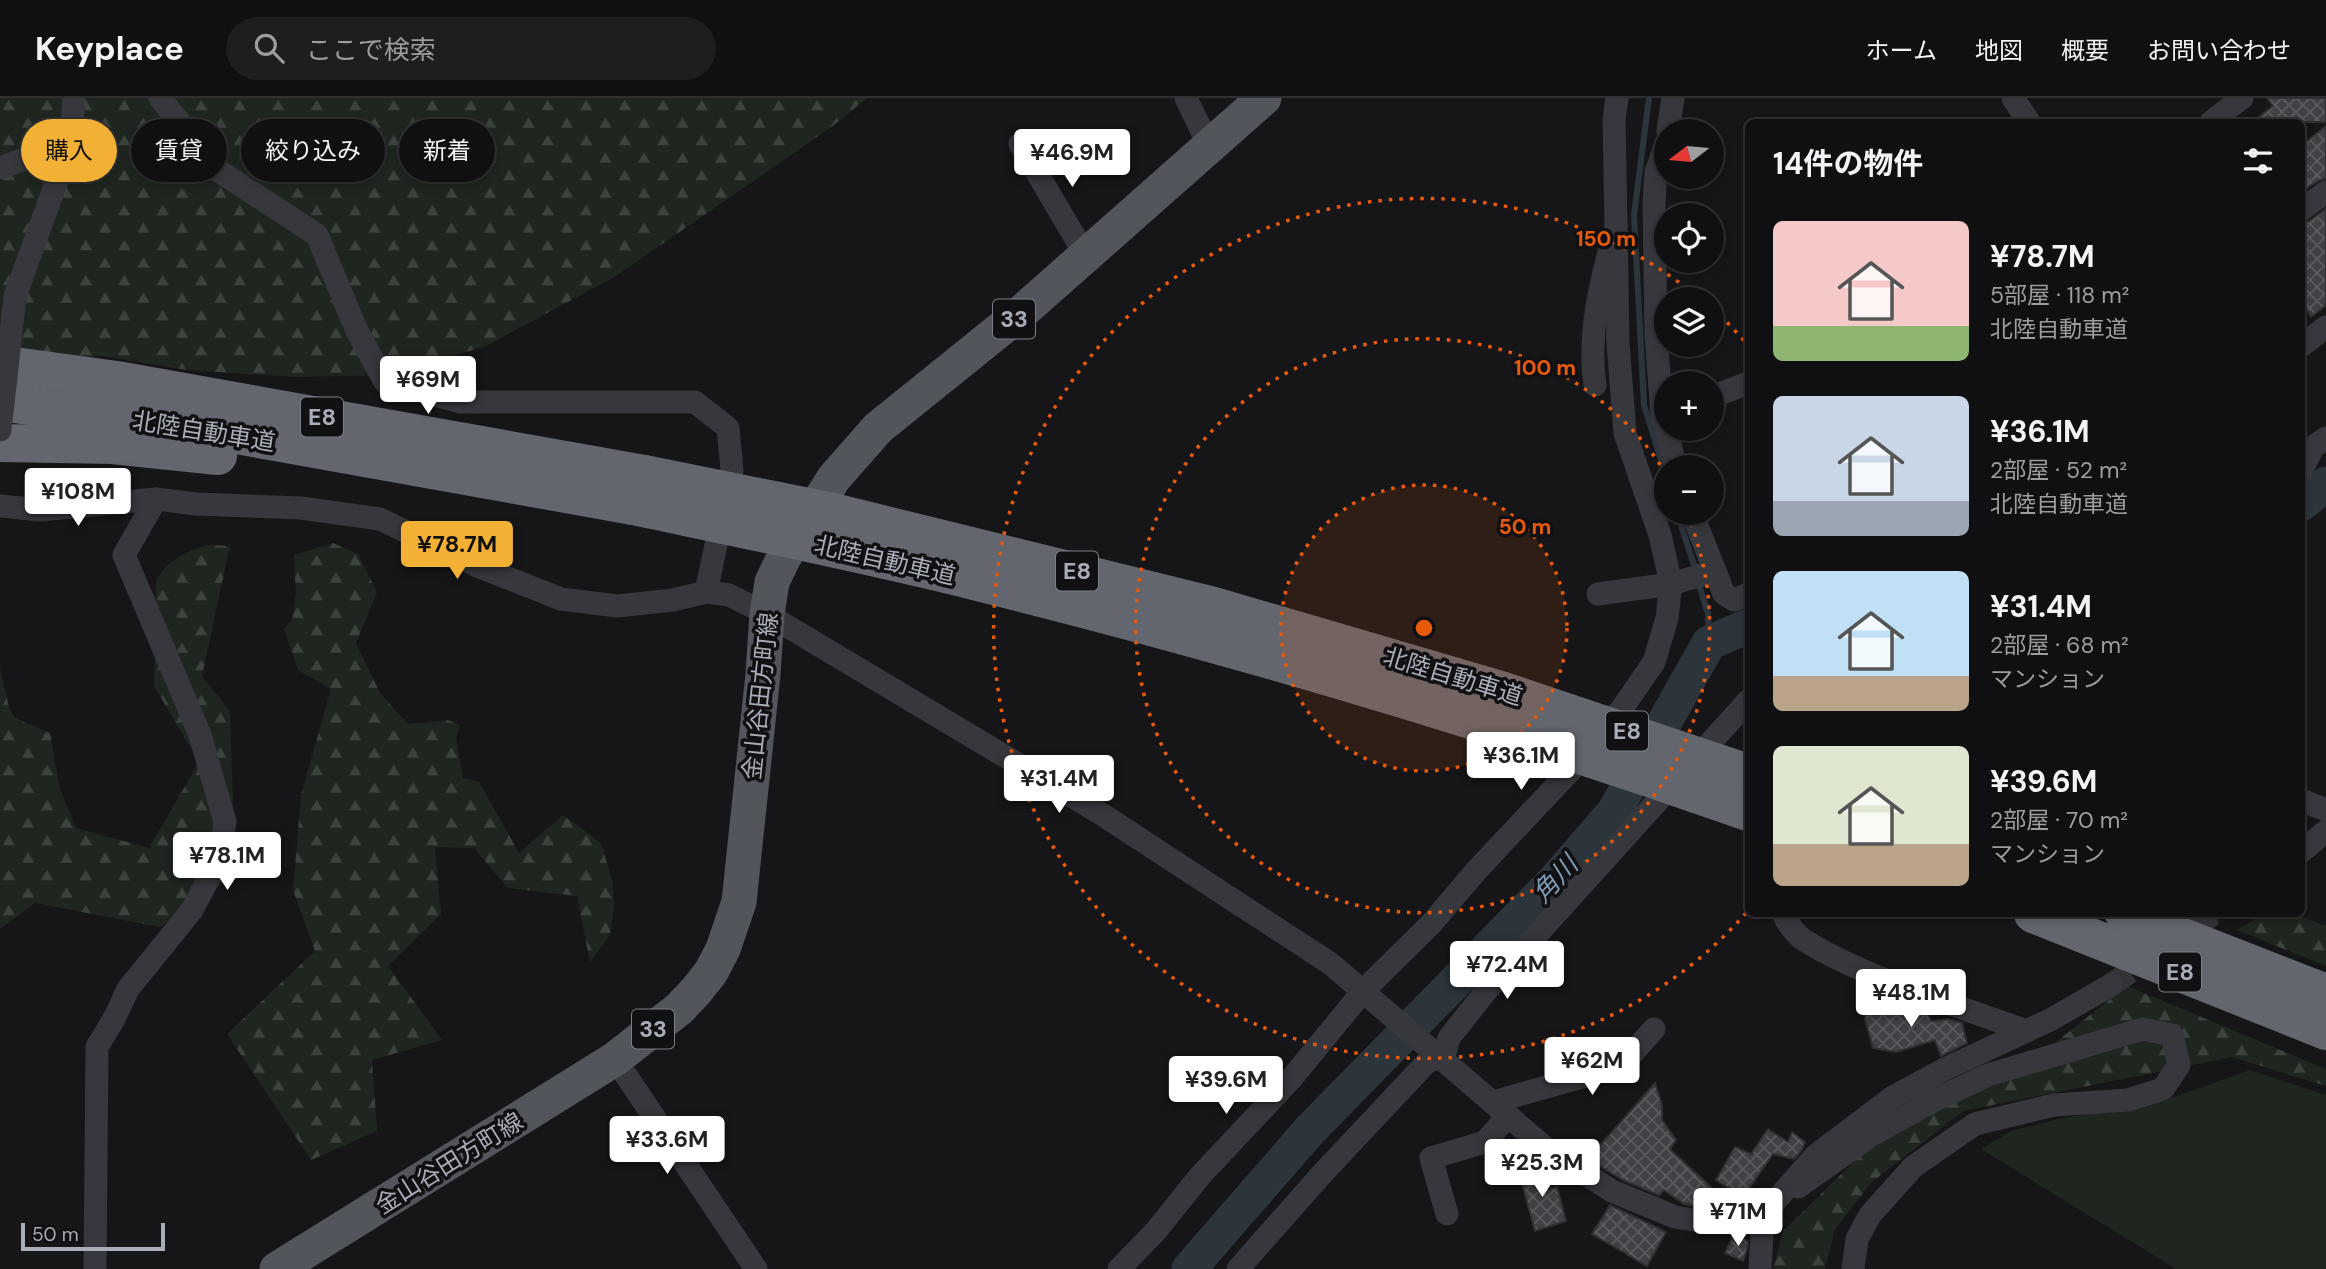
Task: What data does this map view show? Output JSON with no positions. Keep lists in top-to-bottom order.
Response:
{
  "streets": {
    "highway": ["E8", "北陸自動車道"],
    "main road": ["33", "金山谷田方町線"]
  },
  "water": ["角川"],
  "scale_bar": "50 m",
  "north": "left",
  "page": {
    "header": "Keyplace",
    "search": "ここで検索",
    "nav": [
      "ホーム",
      "地図",
      "概要",
      "お問い合わせ"
    ],
    "map_buttons": ["+", "−"],
    "chip": [
      "購入",
      "賃貸",
      "絞り込み",
      "新着"
    ],
    "heading": "14件の物件",
    "price": [
      "¥46.9M",
      "¥69M",
      "¥108M",
      "¥78.7M",
      "¥36.1M",
      "¥31.4M",
      "¥78.1M",
      "¥72.4M",
      "¥48.1M",
      "¥62M",
      "¥39.6M",
      "¥33.6M",
      "¥25.3M",
      "¥71M"
    ],
    "list": [
      {
        "name": "¥78.7M",
        "note": "5部屋 · 118 m² · 北陸自動車道"
      },
      {
        "name": "¥36.1M",
        "note": "2部屋 · 52 m² · 北陸自動車道"
      },
      {
        "name": "¥31.4M",
        "note": "2部屋 · 68 m² · マンション"
      },
      {
        "name": "¥39.6M",
        "note": "2部屋 · 70 m² · マンション"
      }
    ],
    "scale": "50 m"
  },
  "rings": ["150 m", "100 m", "50 m"]
}
